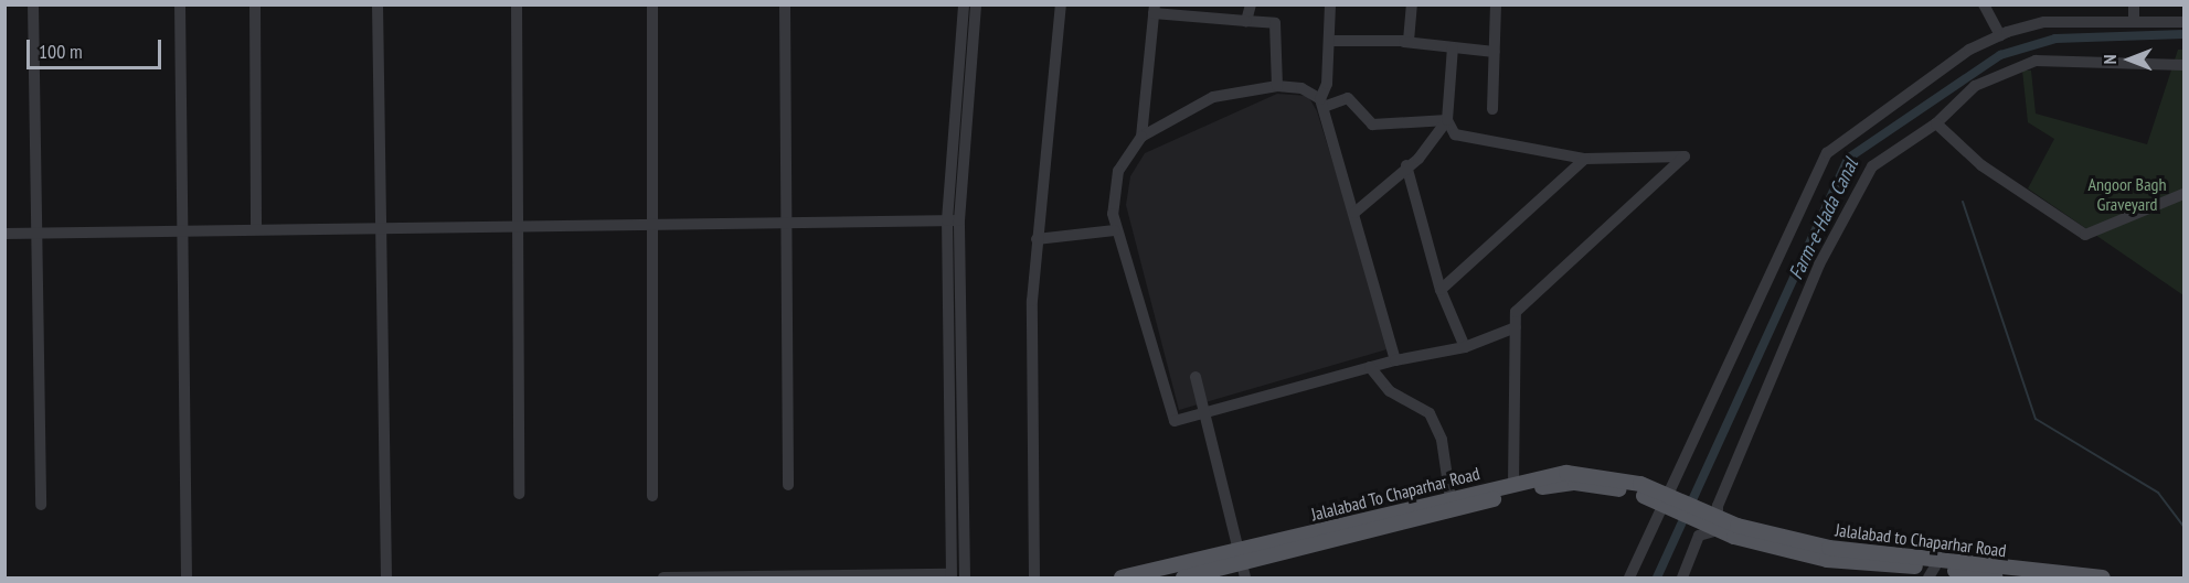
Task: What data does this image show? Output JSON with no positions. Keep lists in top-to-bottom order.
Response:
{
  "streets": {
    "main road": ["Jalalabad To Chaparhar Road", "Jalalabad to Chaparhar Road"]
  },
  "water": ["Farm-e-Hada Canal"],
  "parks": ["Angoor Bagh Graveyard"],
  "scale_bar": "100 m",
  "north": "left"
}
